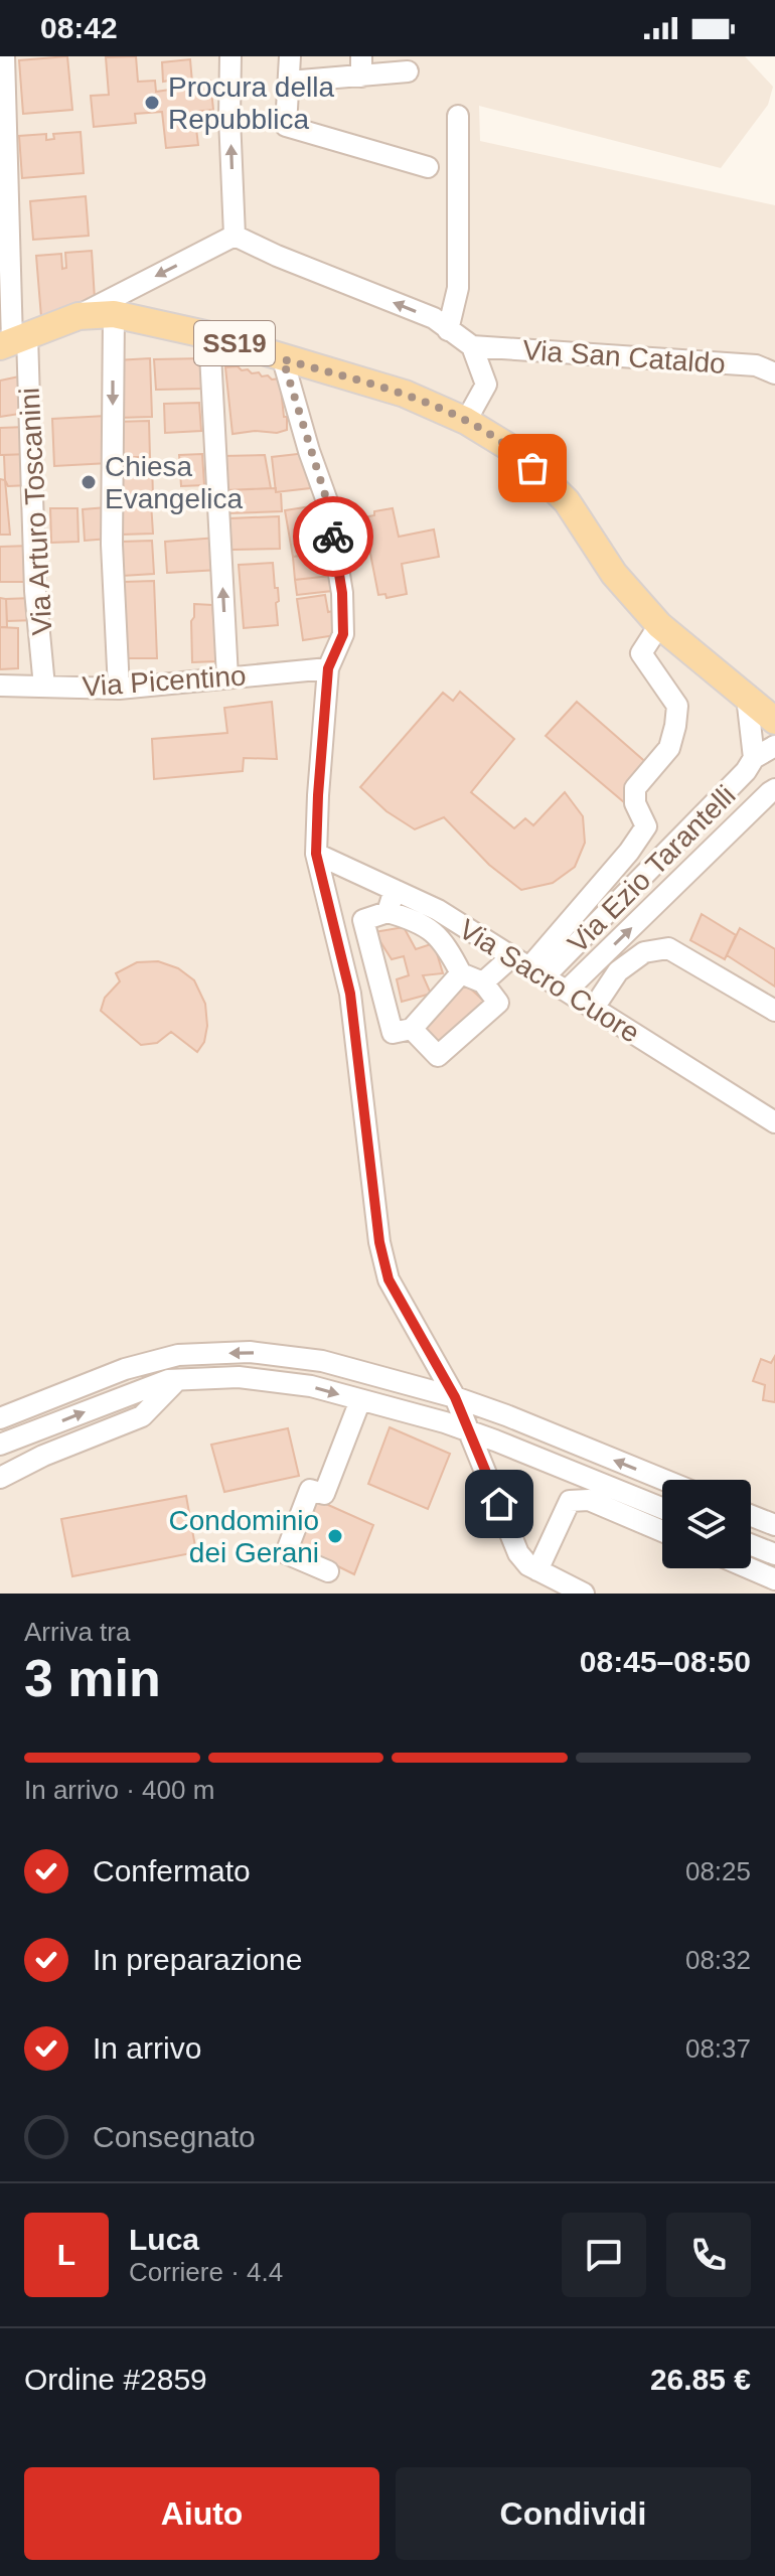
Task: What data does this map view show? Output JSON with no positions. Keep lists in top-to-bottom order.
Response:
{
  "streets": {
    "main road": ["SS19"],
    "street": [
      "Via San Cataldo",
      "Via Arturo Toscanini",
      "Via Picentino",
      "Via Ezio Tarantelli",
      "Via Sacro Cuore"
    ]
  },
  "crossings": [
    ["SS19", "Via Arturo Toscanini"],
    ["SS19", "Via Ezio Tarantelli"],
    ["Via Arturo Toscanini", "Via Picentino"],
    ["Via Ezio Tarantelli", "Via Sacro Cuore"]
  ],
  "places": ["Procura della Repubblica", "Chiesa Evangelica", "Condominio dei Gerani"],
  "page": {
    "status": "08:42",
    "heading": ["3 min", "Arriva tra", "08:45–08:50"],
    "panel": [
      "Luca",
      "Corriere · 4.4",
      "Ordine #2859",
      "26.85 €"
    ],
    "bar": "In arrivo · 400 m",
    "list": [
      ["Confermato", "08:25"],
      ["In preparazione", "08:32"],
      ["In arrivo", "08:37"],
      "Consegnato"
    ],
    "round": "L",
    "buttons": ["Aiuto", "Condividi"]
  }
}
